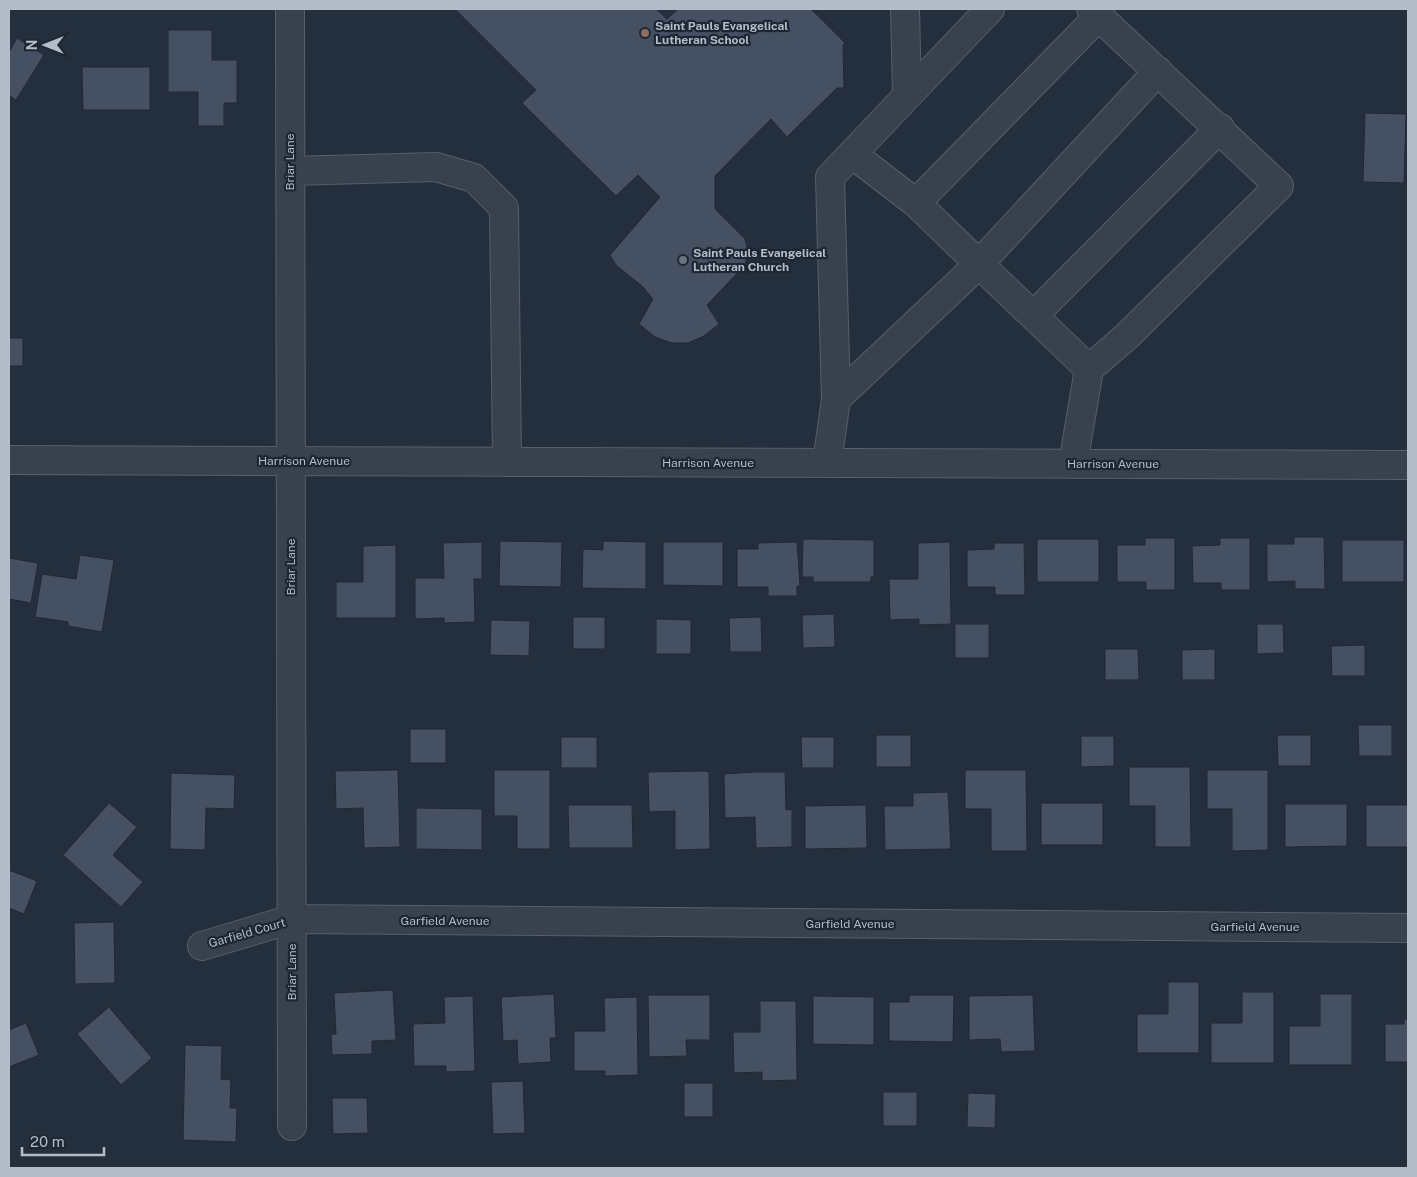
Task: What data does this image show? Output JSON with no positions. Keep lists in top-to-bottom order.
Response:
{
  "streets": {
    "street": [
      "Briar Lane",
      "Harrison Avenue",
      "Garfield Avenue",
      "Garfield Court"
    ]
  },
  "crossings": [
    ["Briar Lane", "Harrison Avenue"],
    ["Briar Lane", "Garfield Avenue"],
    ["Briar Lane", "Garfield Court"],
    ["Garfield Avenue", "Garfield Court"]
  ],
  "places": ["Saint Pauls Evangelical Lutheran School", "Saint Pauls Evangelical Lutheran Church"],
  "scale_bar": "20 m",
  "north": "left"
}
